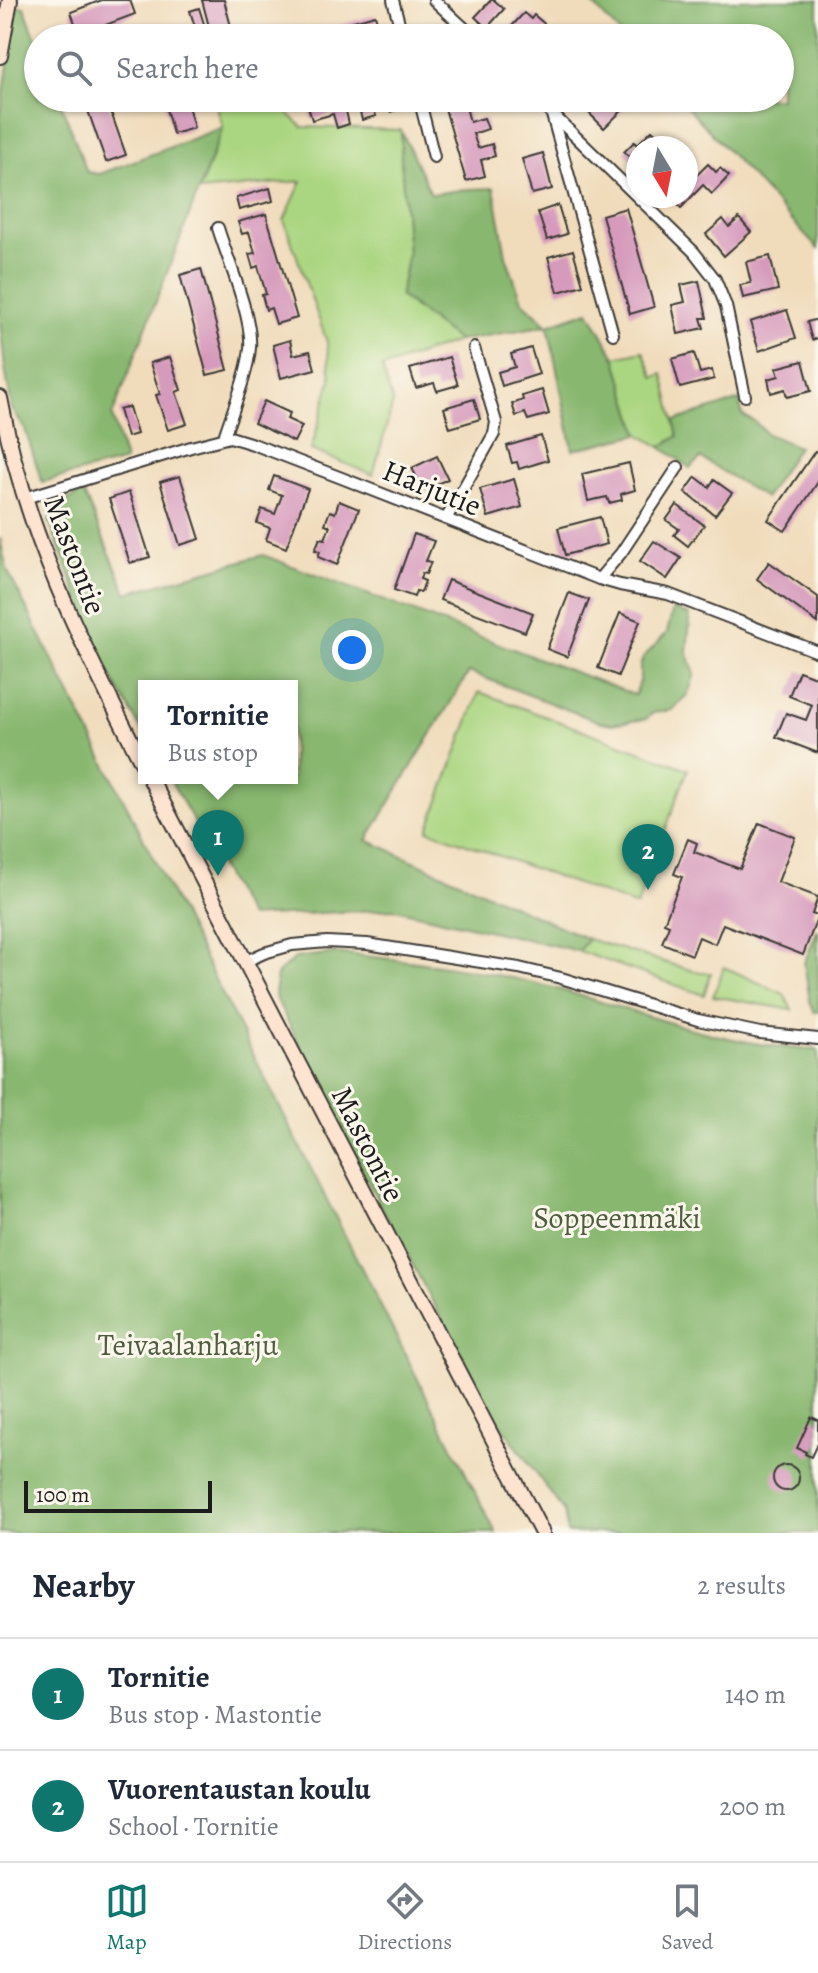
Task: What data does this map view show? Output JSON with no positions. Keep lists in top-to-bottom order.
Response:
{
  "streets": {
    "main road": ["Mastontie"],
    "street": ["Harjutie"]
  },
  "parks": ["Soppeenmäki", "Teivaalanharju"],
  "scale_bar": "100 m",
  "north": "bottom",
  "page": {
    "search": "Search here",
    "popup": ["Tornitie", "Bus stop"],
    "pins": ["1", "2"],
    "scale": "100 m",
    "heading": ["Nearby", "2 results"],
    "list": [
      {
        "mark": "1",
        "name": "Tornitie",
        "note": "Bus stop · Mastontie",
        "value": "140 m"
      },
      {
        "mark": "2",
        "name": "Vuorentaustan koulu",
        "note": "School · Tornitie",
        "value": "200 m"
      }
    ],
    "nav": ["Map", "Directions", "Saved"]
  }
}
